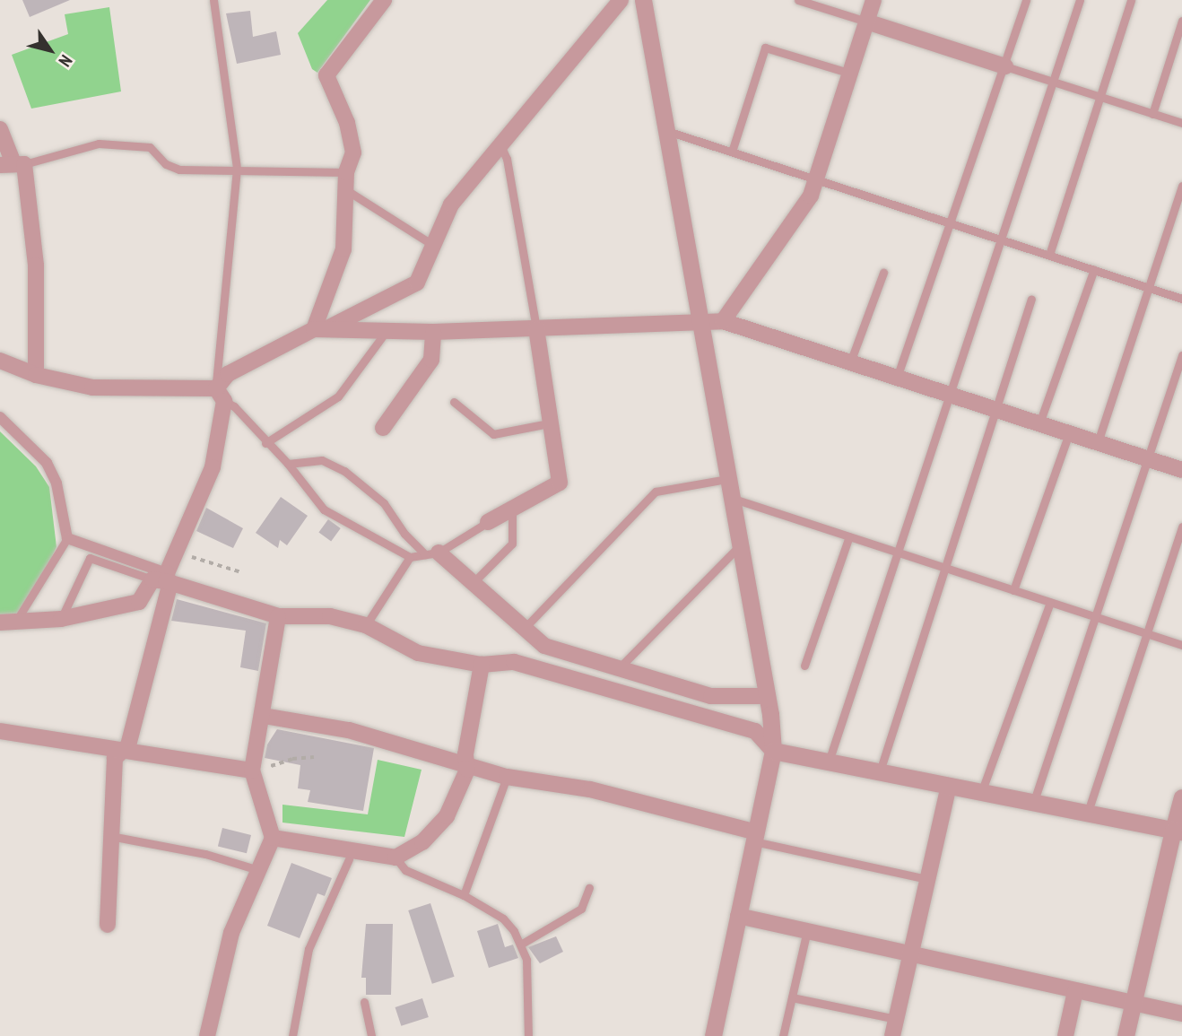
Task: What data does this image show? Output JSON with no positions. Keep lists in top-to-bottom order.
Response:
{
  "north": "bottom right"
}
